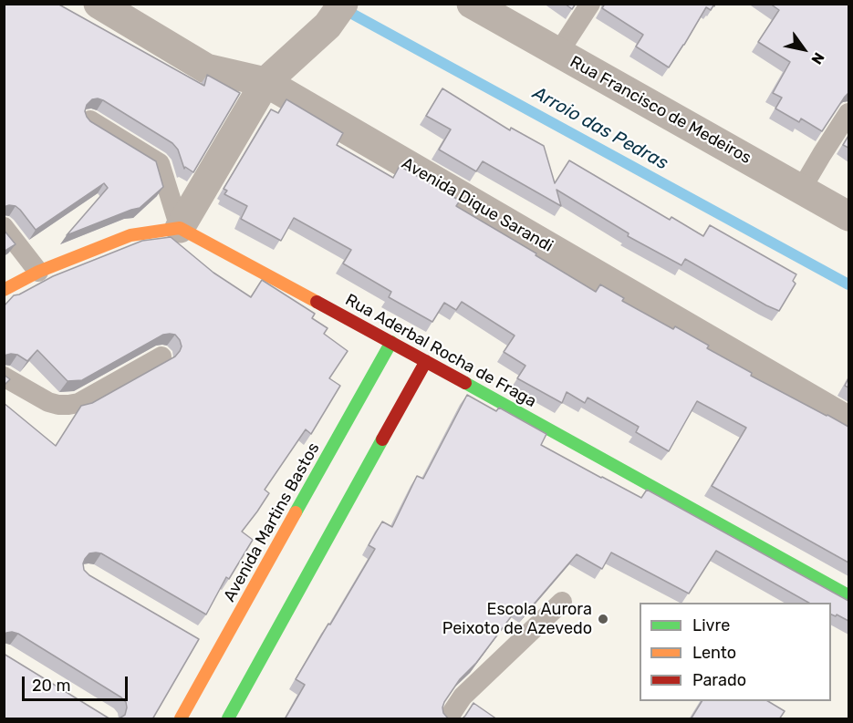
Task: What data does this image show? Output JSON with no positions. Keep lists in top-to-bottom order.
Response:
{
  "streets": {
    "street": [
      "Rua Francisco de Medeiros",
      "Avenida Dique Sarandi",
      "Rua Aderbal Rocha de Fraga",
      "Avenida Martins Bastos"
    ]
  },
  "crossings": [
    ["Rua Aderbal Rocha de Fraga", "Avenida Martins Bastos"]
  ],
  "water": ["Arroio das Pedras"],
  "places": ["Escola Aurora Peixoto de Azevedo"],
  "legend": ["Livre", "Lento", "Parado"],
  "scale_bar": "20 m",
  "north": "bottom right"
}
